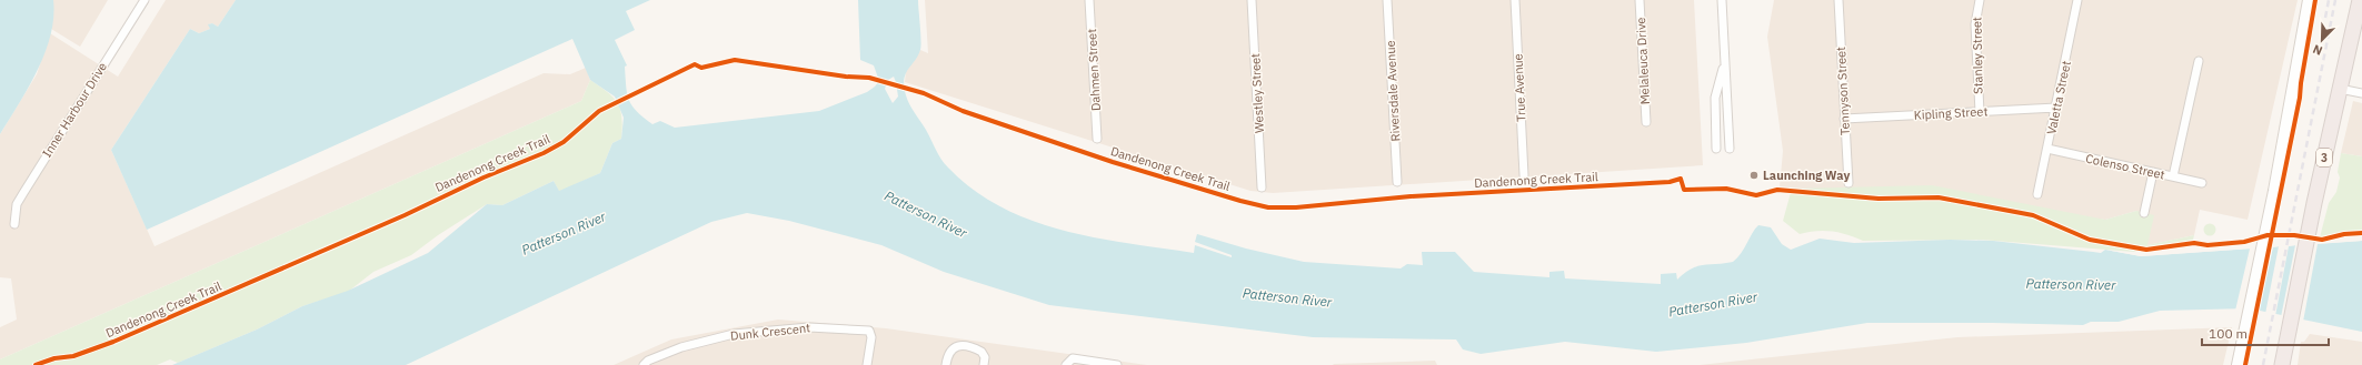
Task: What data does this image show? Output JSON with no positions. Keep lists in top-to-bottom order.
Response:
{
  "streets": {
    "highway": ["3"],
    "street": [
      "Stanley Street",
      "Melaleuca Drive",
      "Dahmen Street",
      "True Avenue",
      "Riversdale Avenue",
      "Tennyson Street",
      "Westley Street",
      "Valetta Street",
      "Inner Harbour Drive",
      "Kipling Street",
      "Colenso Street",
      "Dunk Crescent"
    ],
    "cycle path": ["Dandenong Creek Trail"]
  },
  "crossings": [
    ["Stanley Street", "Kipling Street"],
    ["Tennyson Street", "Kipling Street"],
    ["Valetta Street", "Kipling Street"],
    ["Valetta Street", "Colenso Street"]
  ],
  "water": ["Patterson River"],
  "places": ["Launching Way"],
  "scale_bar": "100 m",
  "north": "bottom left"
}
